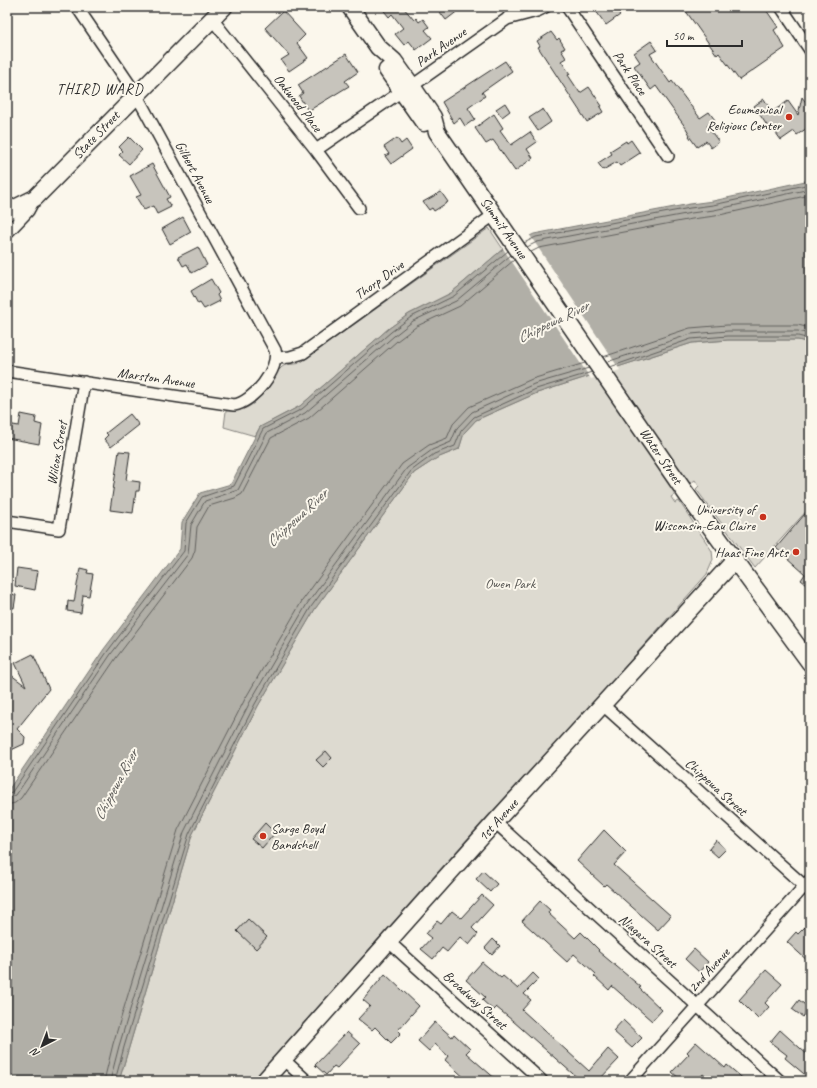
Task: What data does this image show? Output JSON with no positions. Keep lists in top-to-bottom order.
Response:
{
  "streets": {
    "main road": [
      "State Street",
      "Summit Avenue",
      "Water Street",
      "1st Avenue"
    ],
    "street": [
      "Park Avenue",
      "Park Place",
      "Oakwood Place",
      "Gilbert Avenue",
      "Thorp Drive",
      "Marston Avenue",
      "Wilcox Street",
      "Chippewa Street",
      "Niagara Street",
      "2nd Avenue",
      "Broadway Street"
    ]
  },
  "crossings": [
    ["Park Avenue", "Oakwood Place"],
    ["Park Avenue", "Summit Avenue"],
    ["Oakwood Place", "State Street"],
    ["State Street", "Gilbert Avenue"],
    ["Gilbert Avenue", "Thorp Drive"],
    ["Gilbert Avenue", "Marston Avenue"],
    ["Summit Avenue", "Thorp Drive"],
    ["Summit Avenue", "Water Street"],
    ["Thorp Drive", "Marston Avenue"],
    ["Marston Avenue", "Wilcox Street"],
    ["Water Street", "1st Avenue"],
    ["Chippewa Street", "1st Avenue"],
    ["Chippewa Street", "2nd Avenue"],
    ["1st Avenue", "Niagara Street"],
    ["1st Avenue", "Broadway Street"],
    ["Niagara Street", "2nd Avenue"]
  ],
  "districts": ["THIRD WARD"],
  "water": ["Chippewa River"],
  "parks": ["Owen Park"],
  "places": [
    "Ecumenical Religious Center",
    "University of Wisconsin-Eau Claire",
    "Haas Fine Arts",
    "Sarge Boyd Bandshell"
  ],
  "scale_bar": "50 m",
  "north": "bottom left"
}
